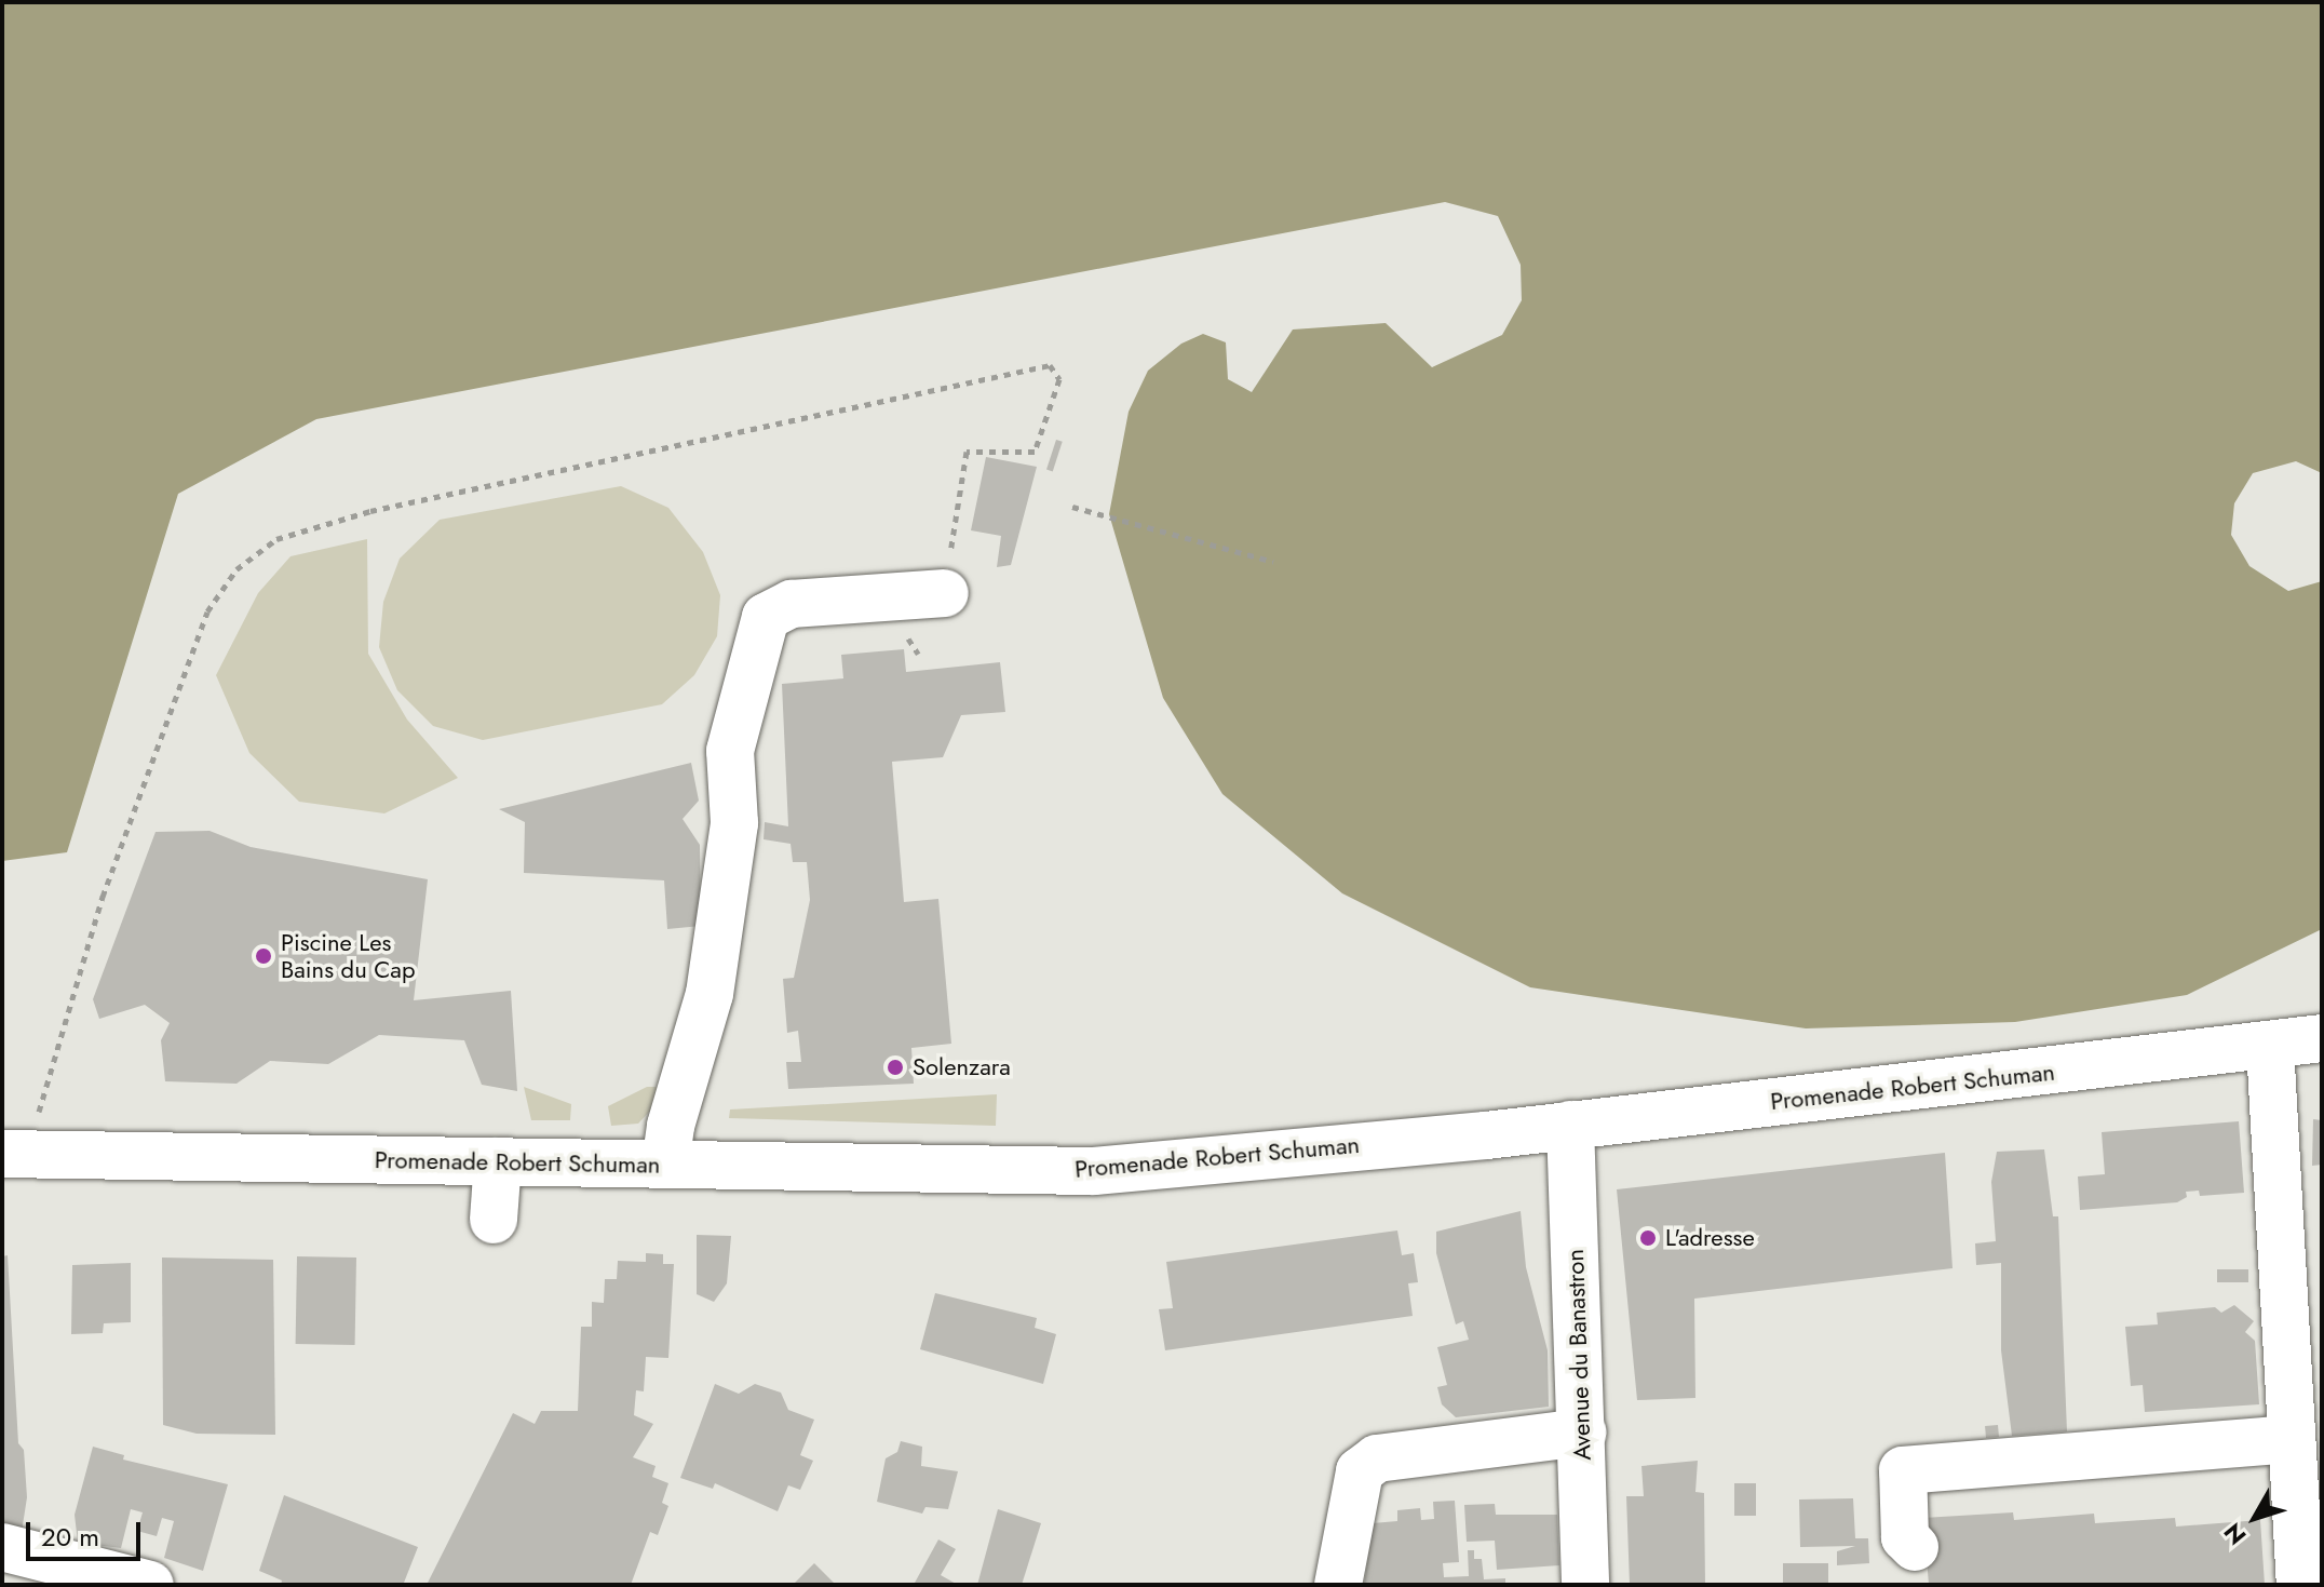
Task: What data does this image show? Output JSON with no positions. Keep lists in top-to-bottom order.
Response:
{
  "streets": {
    "main road": ["Promenade Robert Schuman", "Avenue du Banastron"]
  },
  "crossings": [
    ["Promenade Robert Schuman", "Avenue du Banastron"]
  ],
  "places": ["Piscine Les Bains du Cap", "Solenzara", "L'adresse"],
  "scale_bar": "20 m",
  "north": "bottom left"
}
